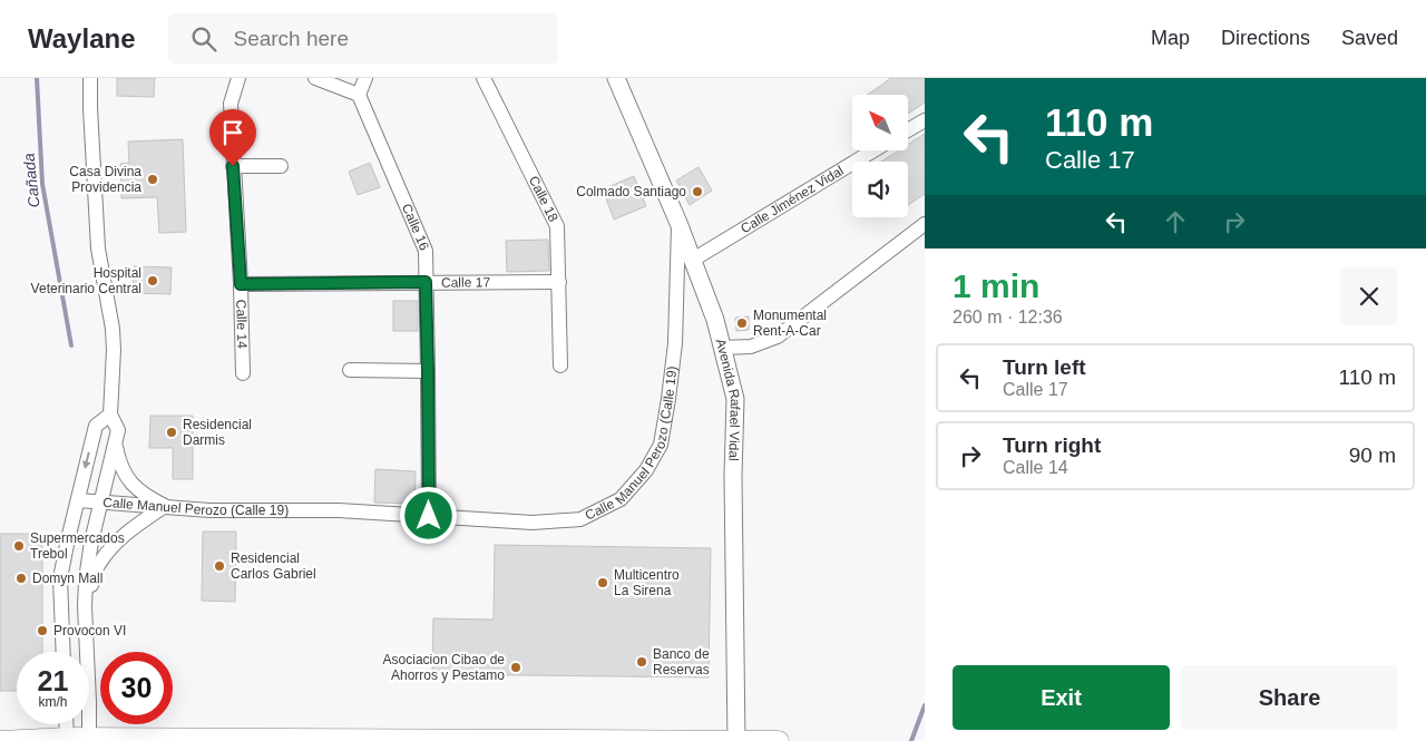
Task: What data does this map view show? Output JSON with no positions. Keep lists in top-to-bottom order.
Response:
{
  "streets": {
    "main road": ["Avenida Rafael Vidal"],
    "street": [
      "Calle 18",
      "Calle Jiménez Vidal",
      "Calle 16",
      "Calle 17",
      "Calle 14",
      "Calle Manuel Perozo (Calle 19)"
    ]
  },
  "crossings": [
    ["Calle 18", "Calle 17"],
    ["Calle Jiménez Vidal", "Avenida Rafael Vidal"],
    ["Calle 16", "Calle 17"],
    ["Calle 16", "Calle Manuel Perozo (Calle 19)"],
    ["Calle 17", "Calle 14"],
    ["Avenida Rafael Vidal", "Calle Manuel Perozo (Calle 19)"]
  ],
  "water": ["Cañada"],
  "places": [
    "Casa Divina Providencia",
    "Colmado Santiago",
    "Hospital Veterinario Central",
    "Monumental Rent-A-Car",
    "Residencial Darmis",
    "Supermercados Trebol",
    "Residencial Carlos Gabriel",
    "Domyn Mall",
    "Multicentro La Sirena",
    "Provocon VI",
    "Banco de Reservas",
    "Asociacion Cibao de Ahorros y Pestamo"
  ],
  "north": "top left",
  "page": {
    "header": "Waylane",
    "search": "Search here",
    "nav": ["Map", "Directions", "Saved"],
    "turn": ["110 m", "Calle 17"],
    "heading": ["1 min", "260 m · 12:36"],
    "list": [
      {
        "name": "Turn left",
        "note": "Calle 17",
        "value": "110 m"
      },
      {
        "name": "Turn right",
        "note": "Calle 14",
        "value": "90 m"
      }
    ],
    "speed": "21 km/h",
    "limit": "30",
    "buttons": ["Exit", "Share"]
  }
}
